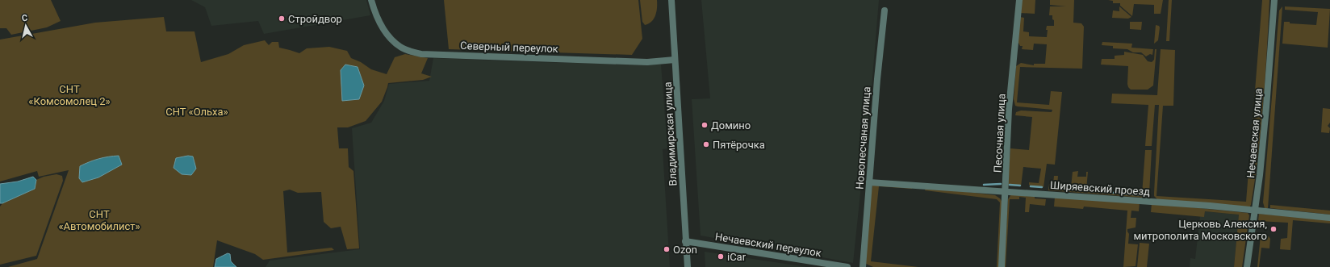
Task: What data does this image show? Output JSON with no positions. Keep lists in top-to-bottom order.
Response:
{
  "streets": {
    "street": [
      "Северный переулок",
      "Песочная улица",
      "Нечаевская улица",
      "Владимирская улица",
      "Новопесчаная улица",
      "Ширяевский проезд",
      "Нечаевский переулок"
    ]
  },
  "crossings": [
    ["Северный переулок", "Владимирская улица"],
    ["Песочная улица", "Ширяевский проезд"],
    ["Нечаевская улица", "Ширяевский проезд"],
    ["Владимирская улица", "Нечаевский переулок"],
    ["Новопесчаная улица", "Ширяевский проезд"]
  ],
  "parks": ["СНТ «Комсомолец 2»", "СНТ «Ольха»", "СНТ «Автомобилист»"],
  "places": [
    "Стройдвор",
    "Домино",
    "Пятёрочка",
    "Церковь Алексия, митрополита Московского",
    "Ozon",
    "iCar"
  ],
  "north": "top"
}
